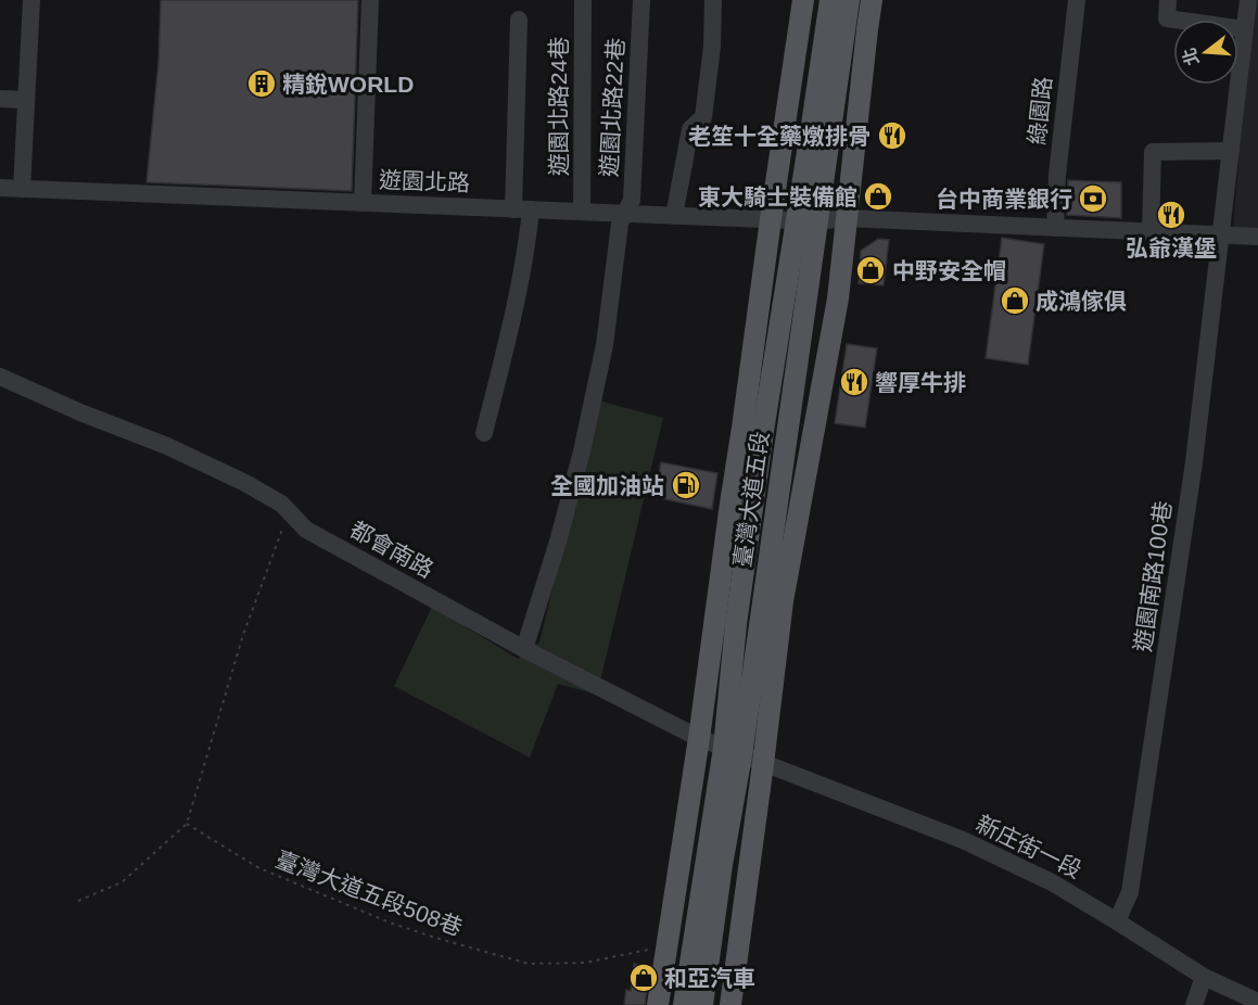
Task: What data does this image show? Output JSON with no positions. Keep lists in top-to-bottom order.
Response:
{
  "streets": {
    "main road": ["臺灣大道五段"],
    "street": [
      "遊園北路24巷",
      "遊園北路22巷",
      "綠園路",
      "遊園北路",
      "都會南路",
      "遊園南路100巷",
      "新庄街一段"
    ],
    "path": ["臺灣大道五段508巷"]
  },
  "crossings": [
    ["遊園北路24巷", "遊園北路"],
    ["遊園北路22巷", "遊園北路"],
    ["遊園北路22巷", "都會南路"],
    ["綠園路", "遊園北路"],
    ["遊園北路", "臺灣大道五段"],
    ["遊園北路", "遊園南路100巷"],
    ["臺灣大道五段", "都會南路"],
    ["臺灣大道五段", "新庄街一段"],
    ["臺灣大道五段", "臺灣大道五段508巷"],
    ["都會南路", "新庄街一段"],
    ["遊園南路100巷", "新庄街一段"]
  ],
  "places": {
    "building": ["精銳WORLD"],
    "restaurant": ["老笙十全藥燉排骨", "弘爺漢堡", "響厚牛排"],
    "shop": [
      "東大騎士裝備館",
      "中野安全帽",
      "成鴻傢俱",
      "和亞汽車"
    ],
    "bank": ["台中商業銀行"],
    "fuel station": ["全國加油站"]
  },
  "north": "left"
}
